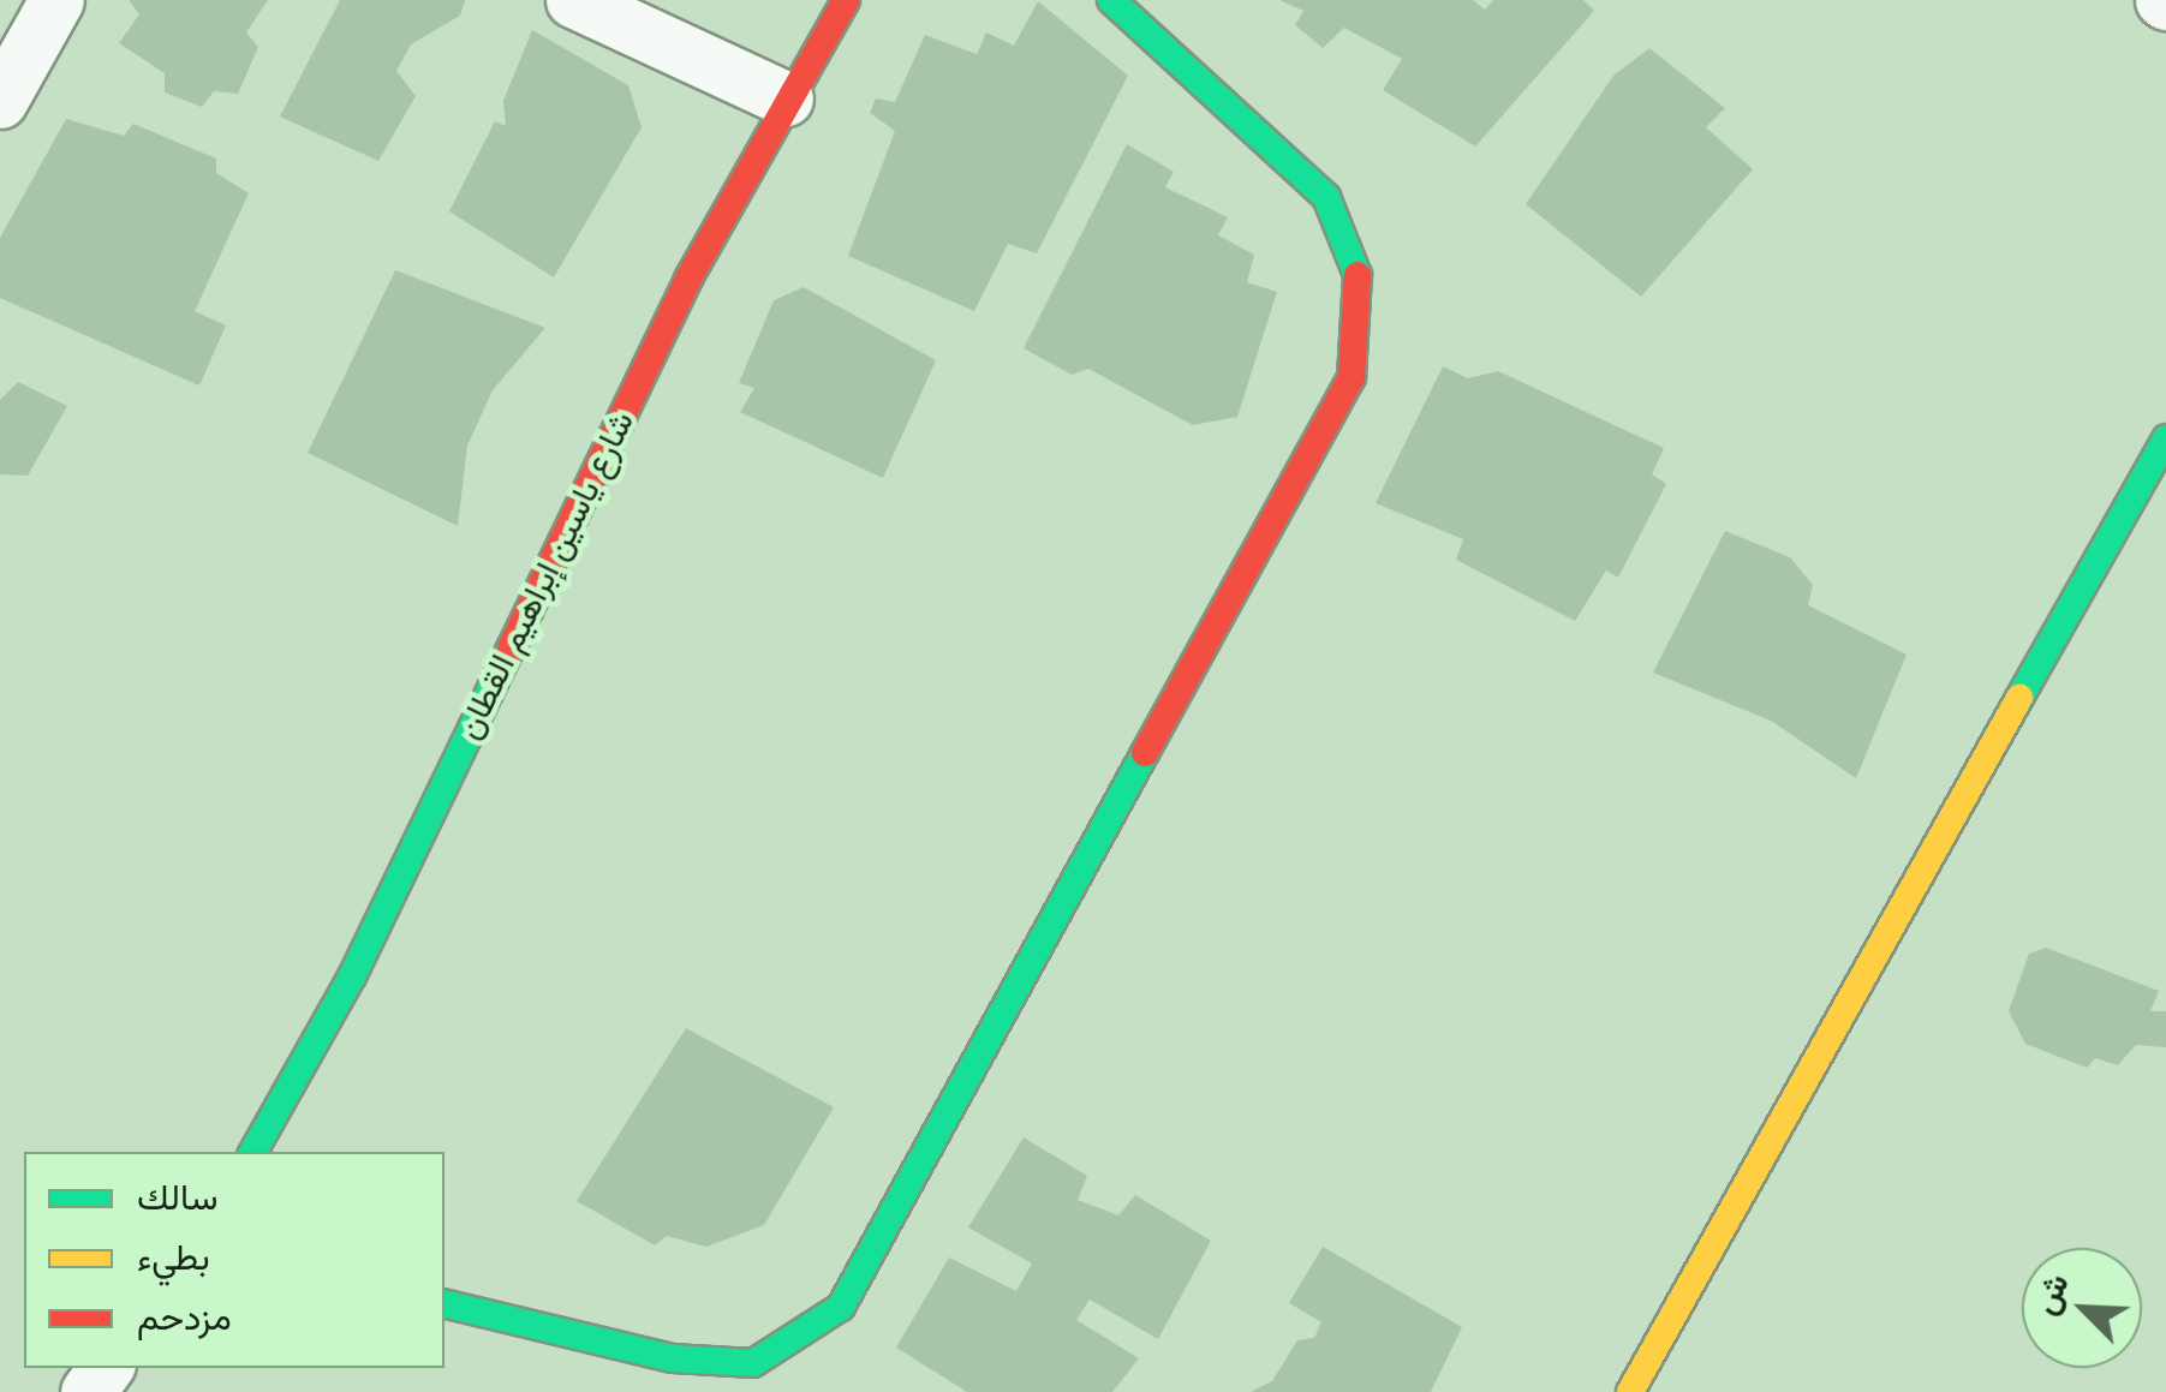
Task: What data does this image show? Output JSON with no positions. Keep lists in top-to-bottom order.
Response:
{
  "streets": {
    "street": ["شارع ياسين إبراهيم القطان"]
  },
  "legend": ["سالك", "بطيء", "مزدحم"],
  "north": "top left"
}
